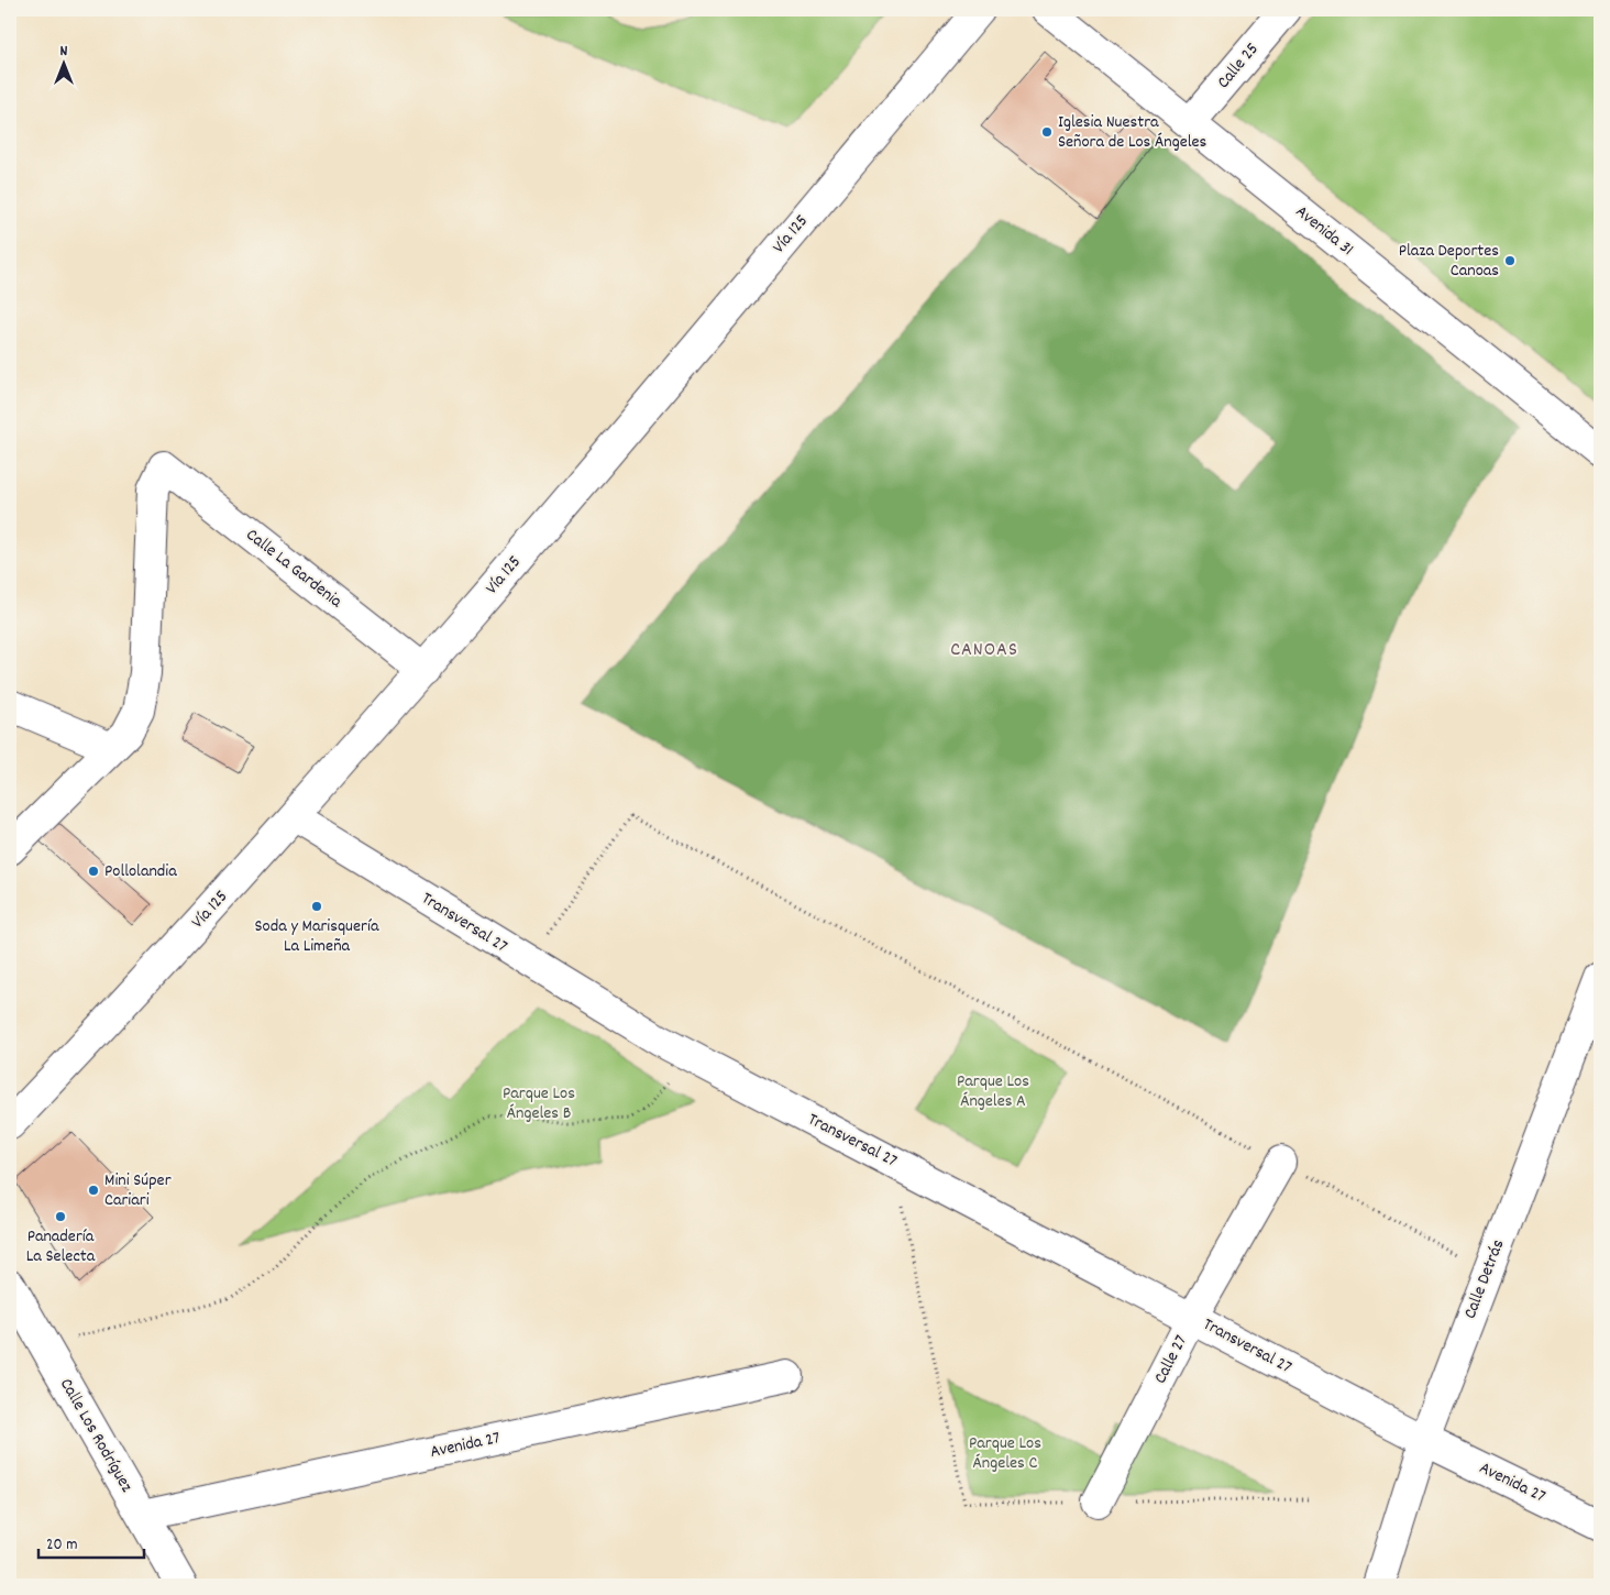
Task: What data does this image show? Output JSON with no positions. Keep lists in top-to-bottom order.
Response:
{
  "streets": {
    "street": [
      "Calle 25",
      "Avenida 31",
      "Vía 125",
      "Calle La Gardenia",
      "Transversal 27",
      "Calle Detrás",
      "Calle 27",
      "Calle Los Rodríguez",
      "Avenida 27"
    ]
  },
  "crossings": [
    ["Calle 25", "Avenida 31"],
    ["Vía 125", "Calle La Gardenia"],
    ["Vía 125", "Transversal 27"],
    ["Transversal 27", "Calle Detrás"],
    ["Transversal 27", "Calle 27"],
    ["Transversal 27", "Avenida 27"],
    ["Calle Detrás", "Avenida 27"],
    ["Calle Los Rodríguez", "Avenida 27"]
  ],
  "districts": ["CANOAS"],
  "parks": ["Parque Los Ángeles A", "Parque Los Ángeles B", "Parque Los Ángeles C"],
  "places": [
    "Iglesia Nuestra Señora de Los Ángeles",
    "Plaza Deportes Canoas",
    "Pollolandia",
    "Soda y Marisquería La Limeña",
    "Mini Súper Cariari",
    "Panadería La Selecta"
  ],
  "scale_bar": "20 m",
  "north": "top"
}
